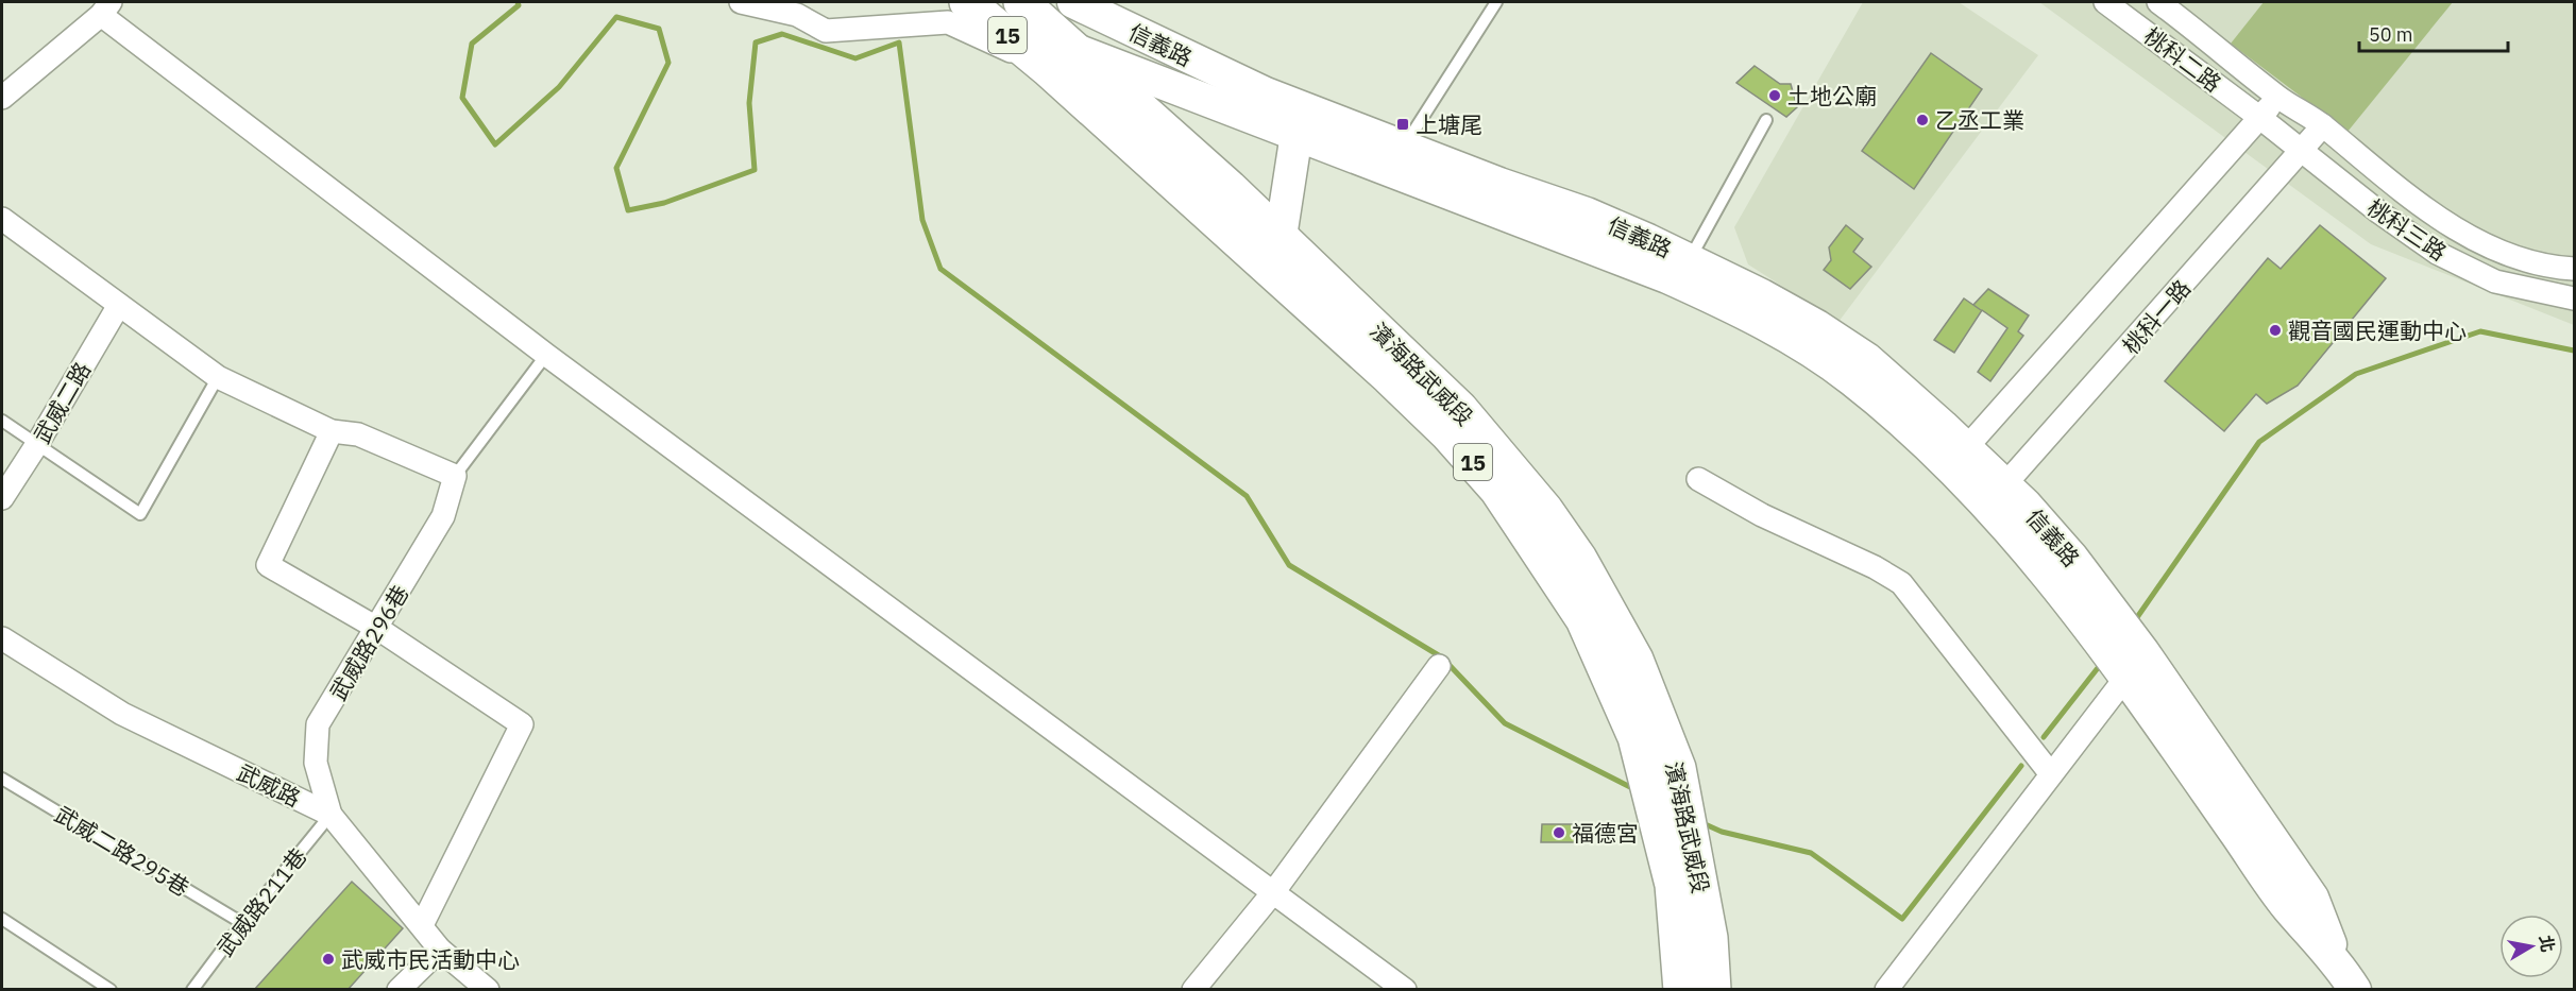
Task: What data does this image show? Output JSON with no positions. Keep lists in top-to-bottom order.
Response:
{
  "streets": {
    "main road": ["15", "信義路", "濱海路武威段"],
    "street": [
      "桃科二路",
      "桃科三路",
      "桃科一路",
      "武威二路",
      "武威路296巷",
      "武威路"
    ],
    "lane": ["武威二路295巷", "武威路211巷"]
  },
  "crossings": [
    ["15", "信義路"],
    ["15", "濱海路武威段"],
    ["信義路", "桃科一路"],
    ["信義路", "濱海路武威段"],
    ["桃科二路", "桃科三路"],
    ["桃科三路", "桃科一路"],
    ["武威路296巷", "武威路"],
    ["武威路296巷", "武威路211巷"],
    ["武威路", "武威路211巷"],
    ["武威二路295巷", "武威路211巷"]
  ],
  "places": {
    "other": [
      "土地公廟",
      "乙丞工業",
      "觀音國民運動中心",
      "福德宮",
      "武威市民活動中心"
    ],
    "transit": ["上塘尾"]
  },
  "scale_bar": "50 m",
  "north": "right"
}
